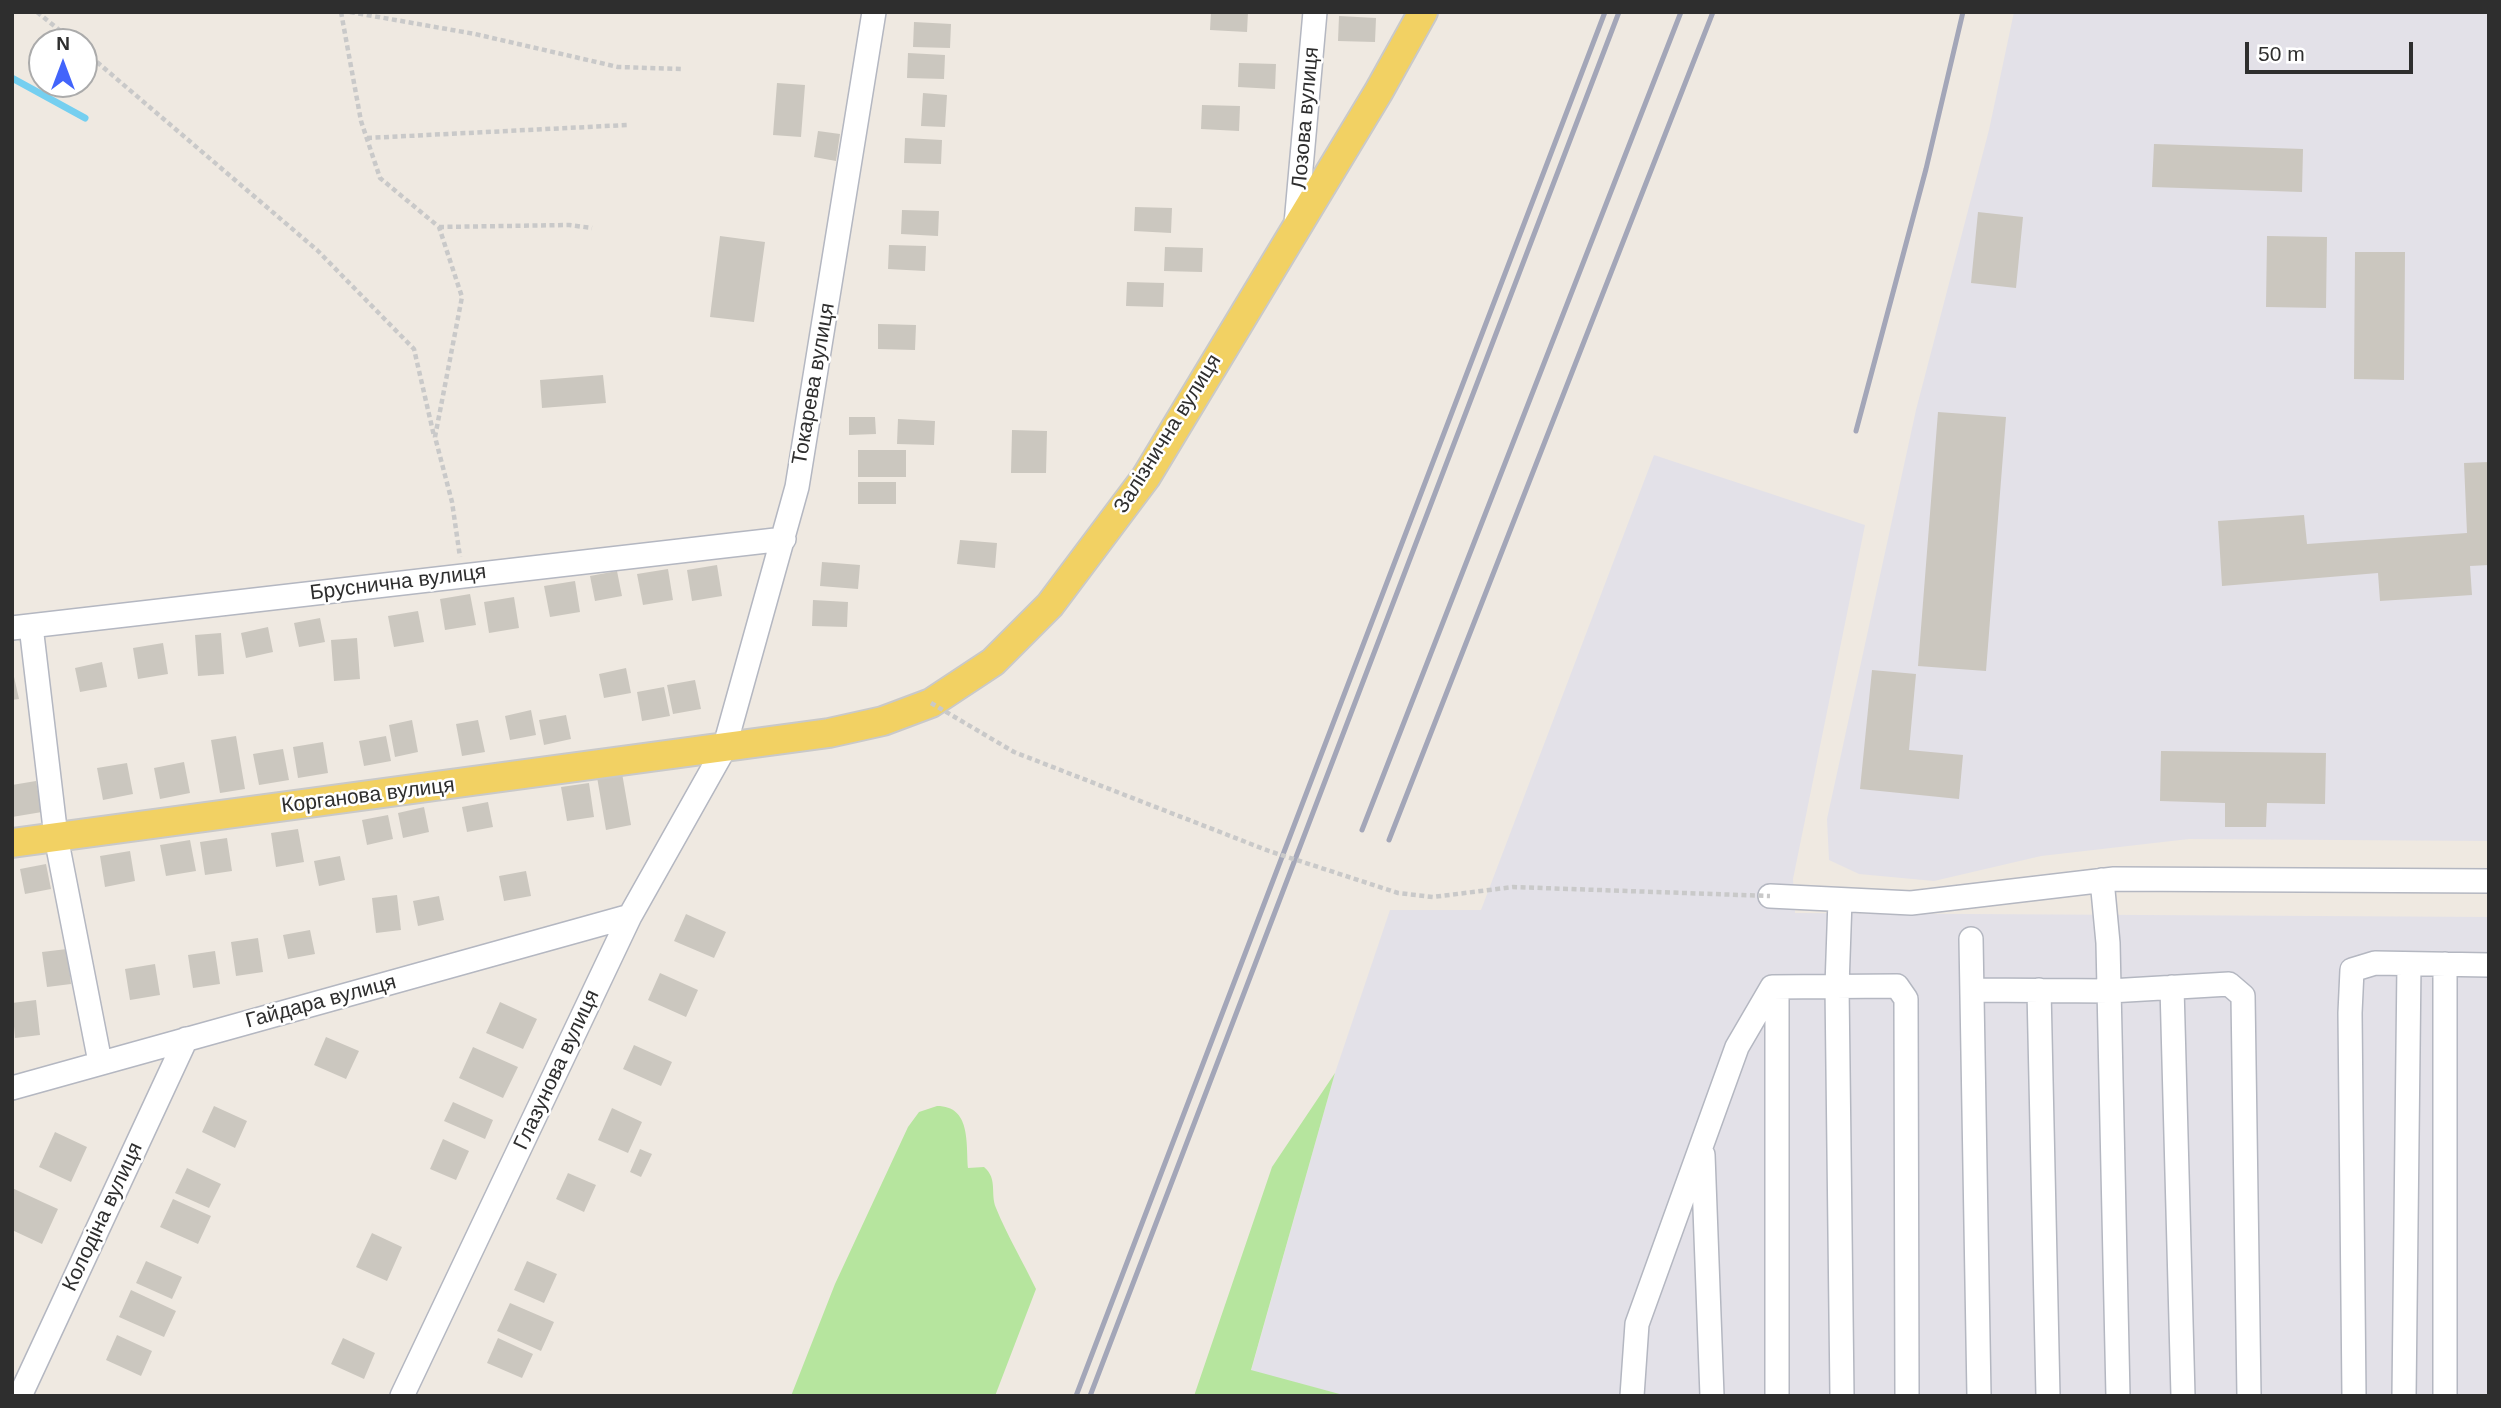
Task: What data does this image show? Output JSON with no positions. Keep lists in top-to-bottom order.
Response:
{
  "streets": {
    "main road": ["Залізнична вулиця", "Корганова вулиця"],
    "street": [
      "Лозова вулиця",
      "Токарева вулиця",
      "Бруснична вулиця",
      "Гайдара вулиця",
      "Глазунова вулиця",
      "Колодіна вулиця"
    ]
  },
  "crossings": [
    ["Лозова вулиця", "Залізнична вулиця"],
    ["Токарева вулиця", "Залізнична вулиця"],
    ["Токарева вулиця", "Бруснична вулиця"],
    ["Токарева вулиця", "Корганова вулиця"],
    ["Токарева вулиця", "Глазунова вулиця"],
    ["Залізнична вулиця", "Корганова вулиця"],
    ["Залізнична вулиця", "Глазунова вулиця"],
    ["Корганова вулиця", "Глазунова вулиця"],
    ["Гайдара вулиця", "Глазунова вулиця"],
    ["Гайдара вулиця", "Колодіна вулиця"]
  ],
  "scale_bar": "50 m",
  "north": "top"
}
